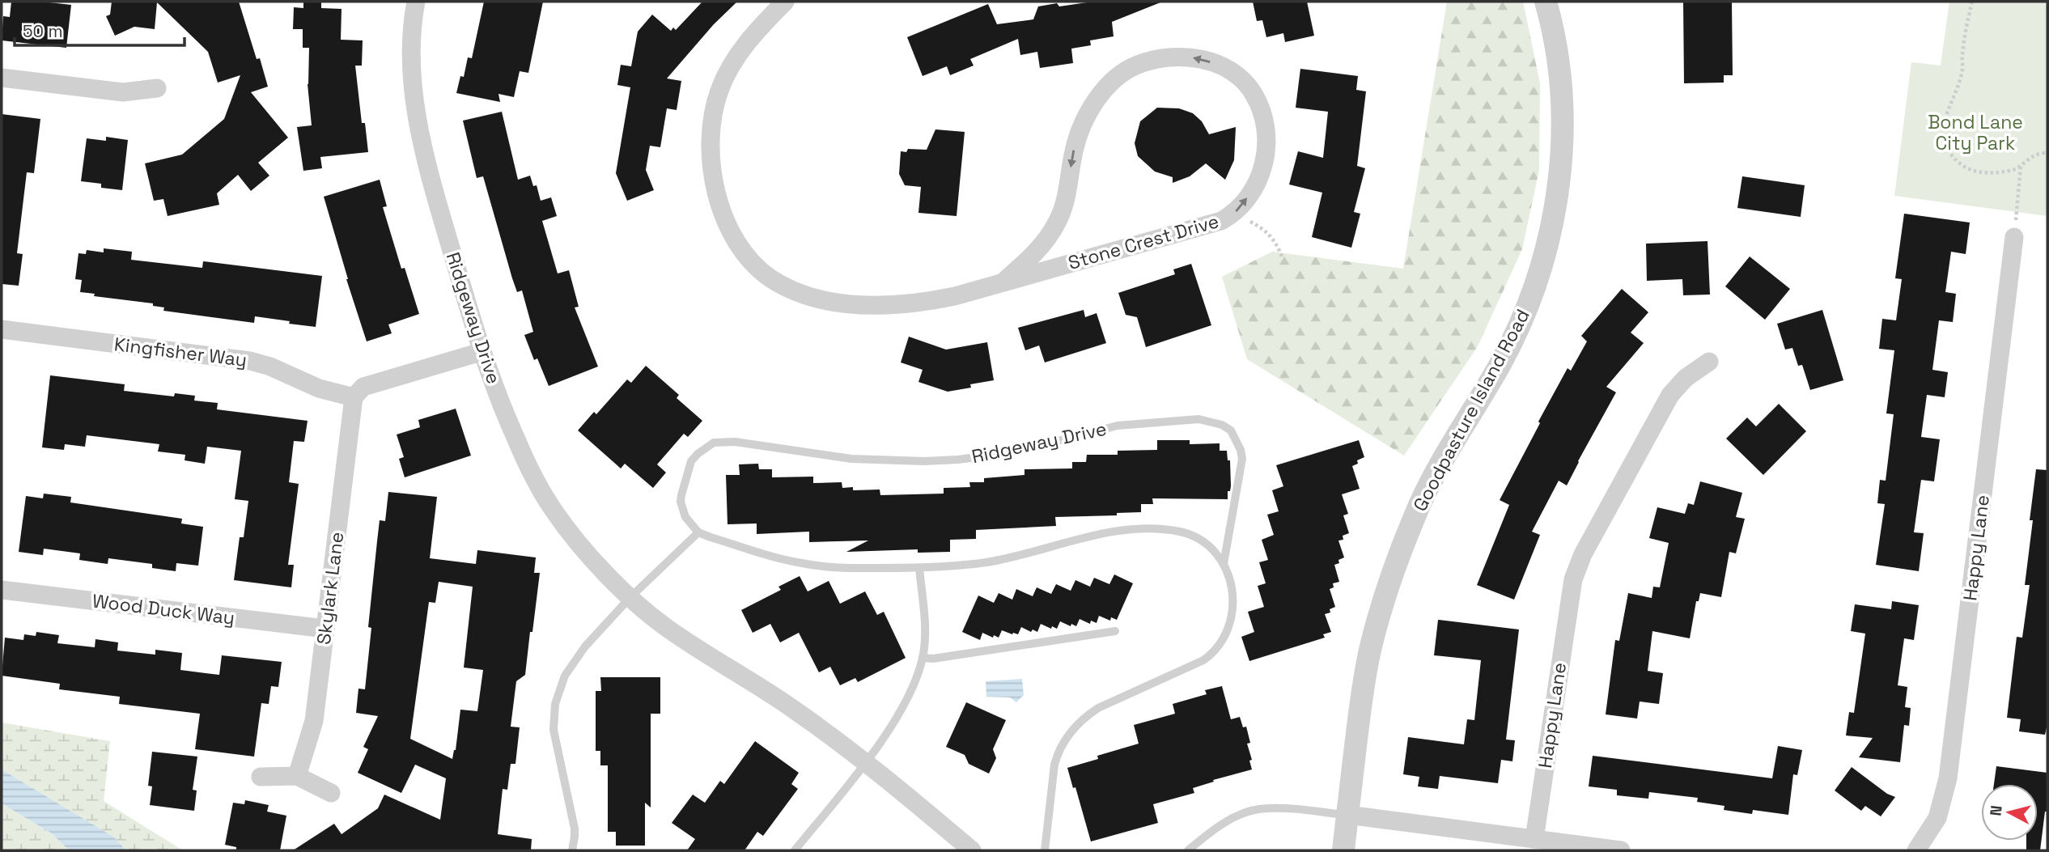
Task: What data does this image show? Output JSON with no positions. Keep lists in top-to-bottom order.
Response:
{
  "streets": {
    "street": [
      "Stone Crest Drive",
      "Ridgeway Drive",
      "Kingfisher Way",
      "Goodpasture Island Road",
      "Happy Lane",
      "Skylark Lane",
      "Wood Duck Way"
    ]
  },
  "crossings": [
    ["Kingfisher Way", "Skylark Lane"],
    ["Skylark Lane", "Wood Duck Way"]
  ],
  "parks": ["Bond Lane City Park"],
  "scale_bar": "50 m",
  "north": "left"
}
